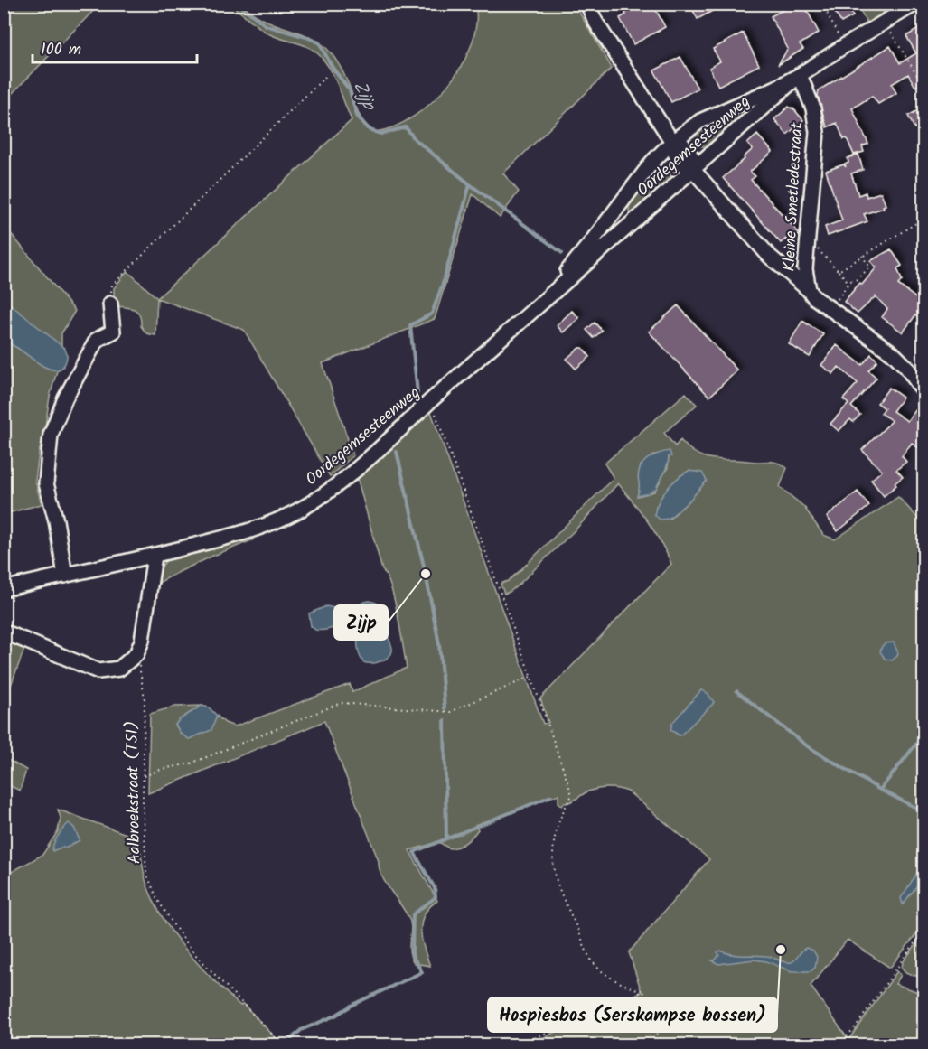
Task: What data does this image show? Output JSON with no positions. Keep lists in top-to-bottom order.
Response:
{
  "streets": {
    "street": ["Oordegemsesteenweg", "Kleine Smetledestraat"],
    "path": ["Aalbroekstraat (T51)"]
  },
  "crossings": [
    ["Oordegemsesteenweg", "Kleine Smetledestraat"]
  ],
  "water": ["Zijp"],
  "places": ["Zijp", "Hospiesbos (Serskampse bossen)"],
  "scale_bar": "100 m"
}
